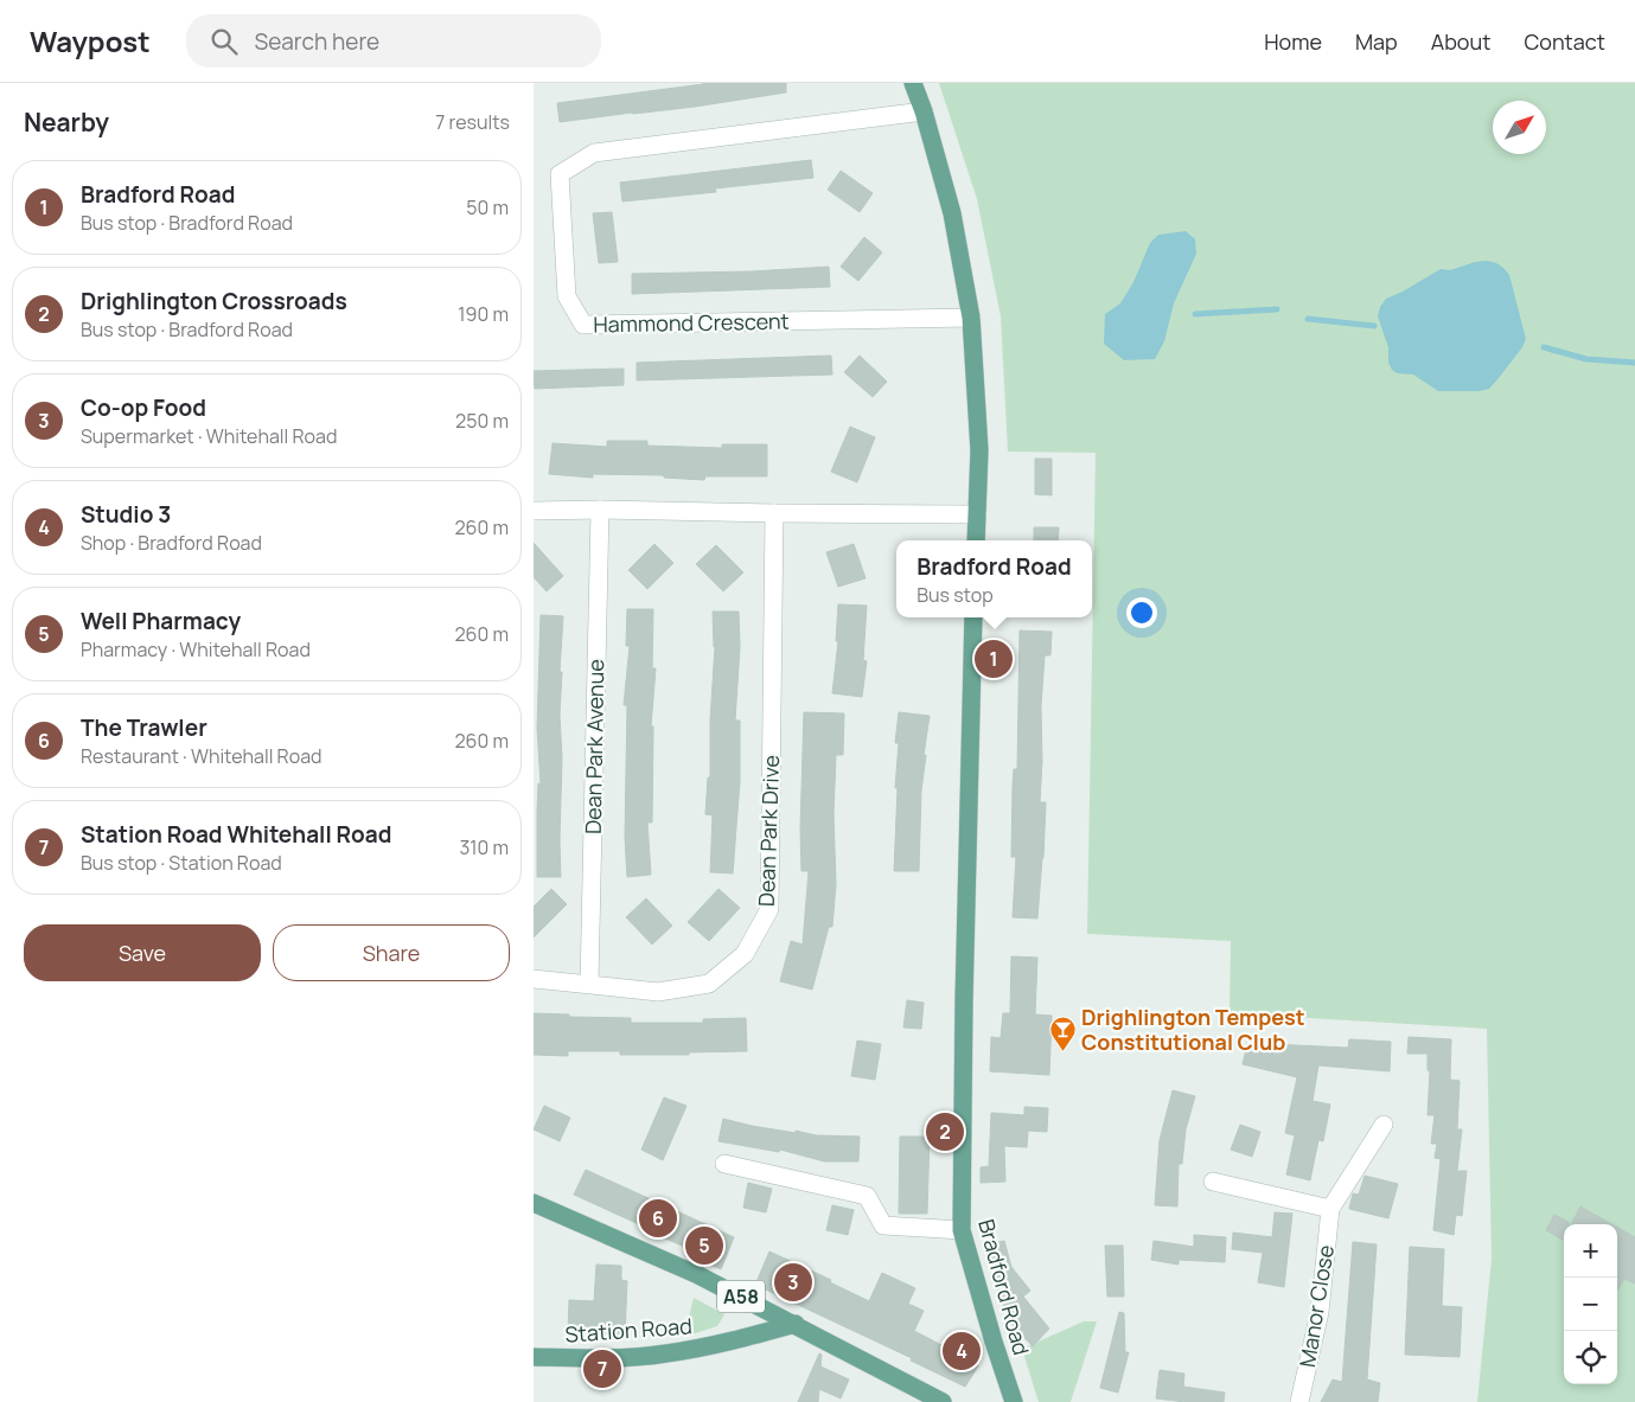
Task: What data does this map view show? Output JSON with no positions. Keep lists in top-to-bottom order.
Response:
{
  "streets": {
    "main road": ["Bradford Road", "A58", "Station Road"],
    "street": [
      "Hammond Crescent",
      "Dean Park Avenue",
      "Dean Park Drive",
      "Manor Close"
    ]
  },
  "crossings": [
    ["Dean Park Avenue", "Dean Park Drive"],
    ["A58", "Station Road"]
  ],
  "places": {
    "bar": ["Drighlington Tempest Constitutional Club"]
  },
  "north": "top right",
  "page": {
    "header": "Waypost",
    "search": "Search here",
    "nav": [
      "Home",
      "Map",
      "About",
      "Contact"
    ],
    "heading": ["Nearby", "7 results"],
    "list": [
      {
        "mark": "1",
        "name": "Bradford Road",
        "note": "Bus stop · Bradford Road",
        "value": "50 m"
      },
      {
        "mark": "2",
        "name": "Drighlington Crossroads",
        "note": "Bus stop · Bradford Road",
        "value": "190 m"
      },
      {
        "mark": "3",
        "name": "Co-op Food",
        "note": "Supermarket · Whitehall Road",
        "value": "250 m"
      },
      {
        "mark": "4",
        "name": "Studio 3",
        "note": "Shop · Bradford Road",
        "value": "260 m"
      },
      {
        "mark": "5",
        "name": "Well Pharmacy",
        "note": "Pharmacy · Whitehall Road",
        "value": "260 m"
      },
      {
        "mark": "6",
        "name": "The Trawler",
        "note": "Restaurant · Whitehall Road",
        "value": "260 m"
      },
      {
        "mark": "7",
        "name": "Station Road Whitehall Road",
        "note": "Bus stop · Station Road",
        "value": "310 m"
      }
    ],
    "popup": ["Bradford Road", "Bus stop"],
    "pins": [
      "1",
      "2",
      "6",
      "5",
      "3",
      "4",
      "7"
    ],
    "buttons": ["Save", "Share"],
    "map_buttons": ["+", "−"]
  }
}
